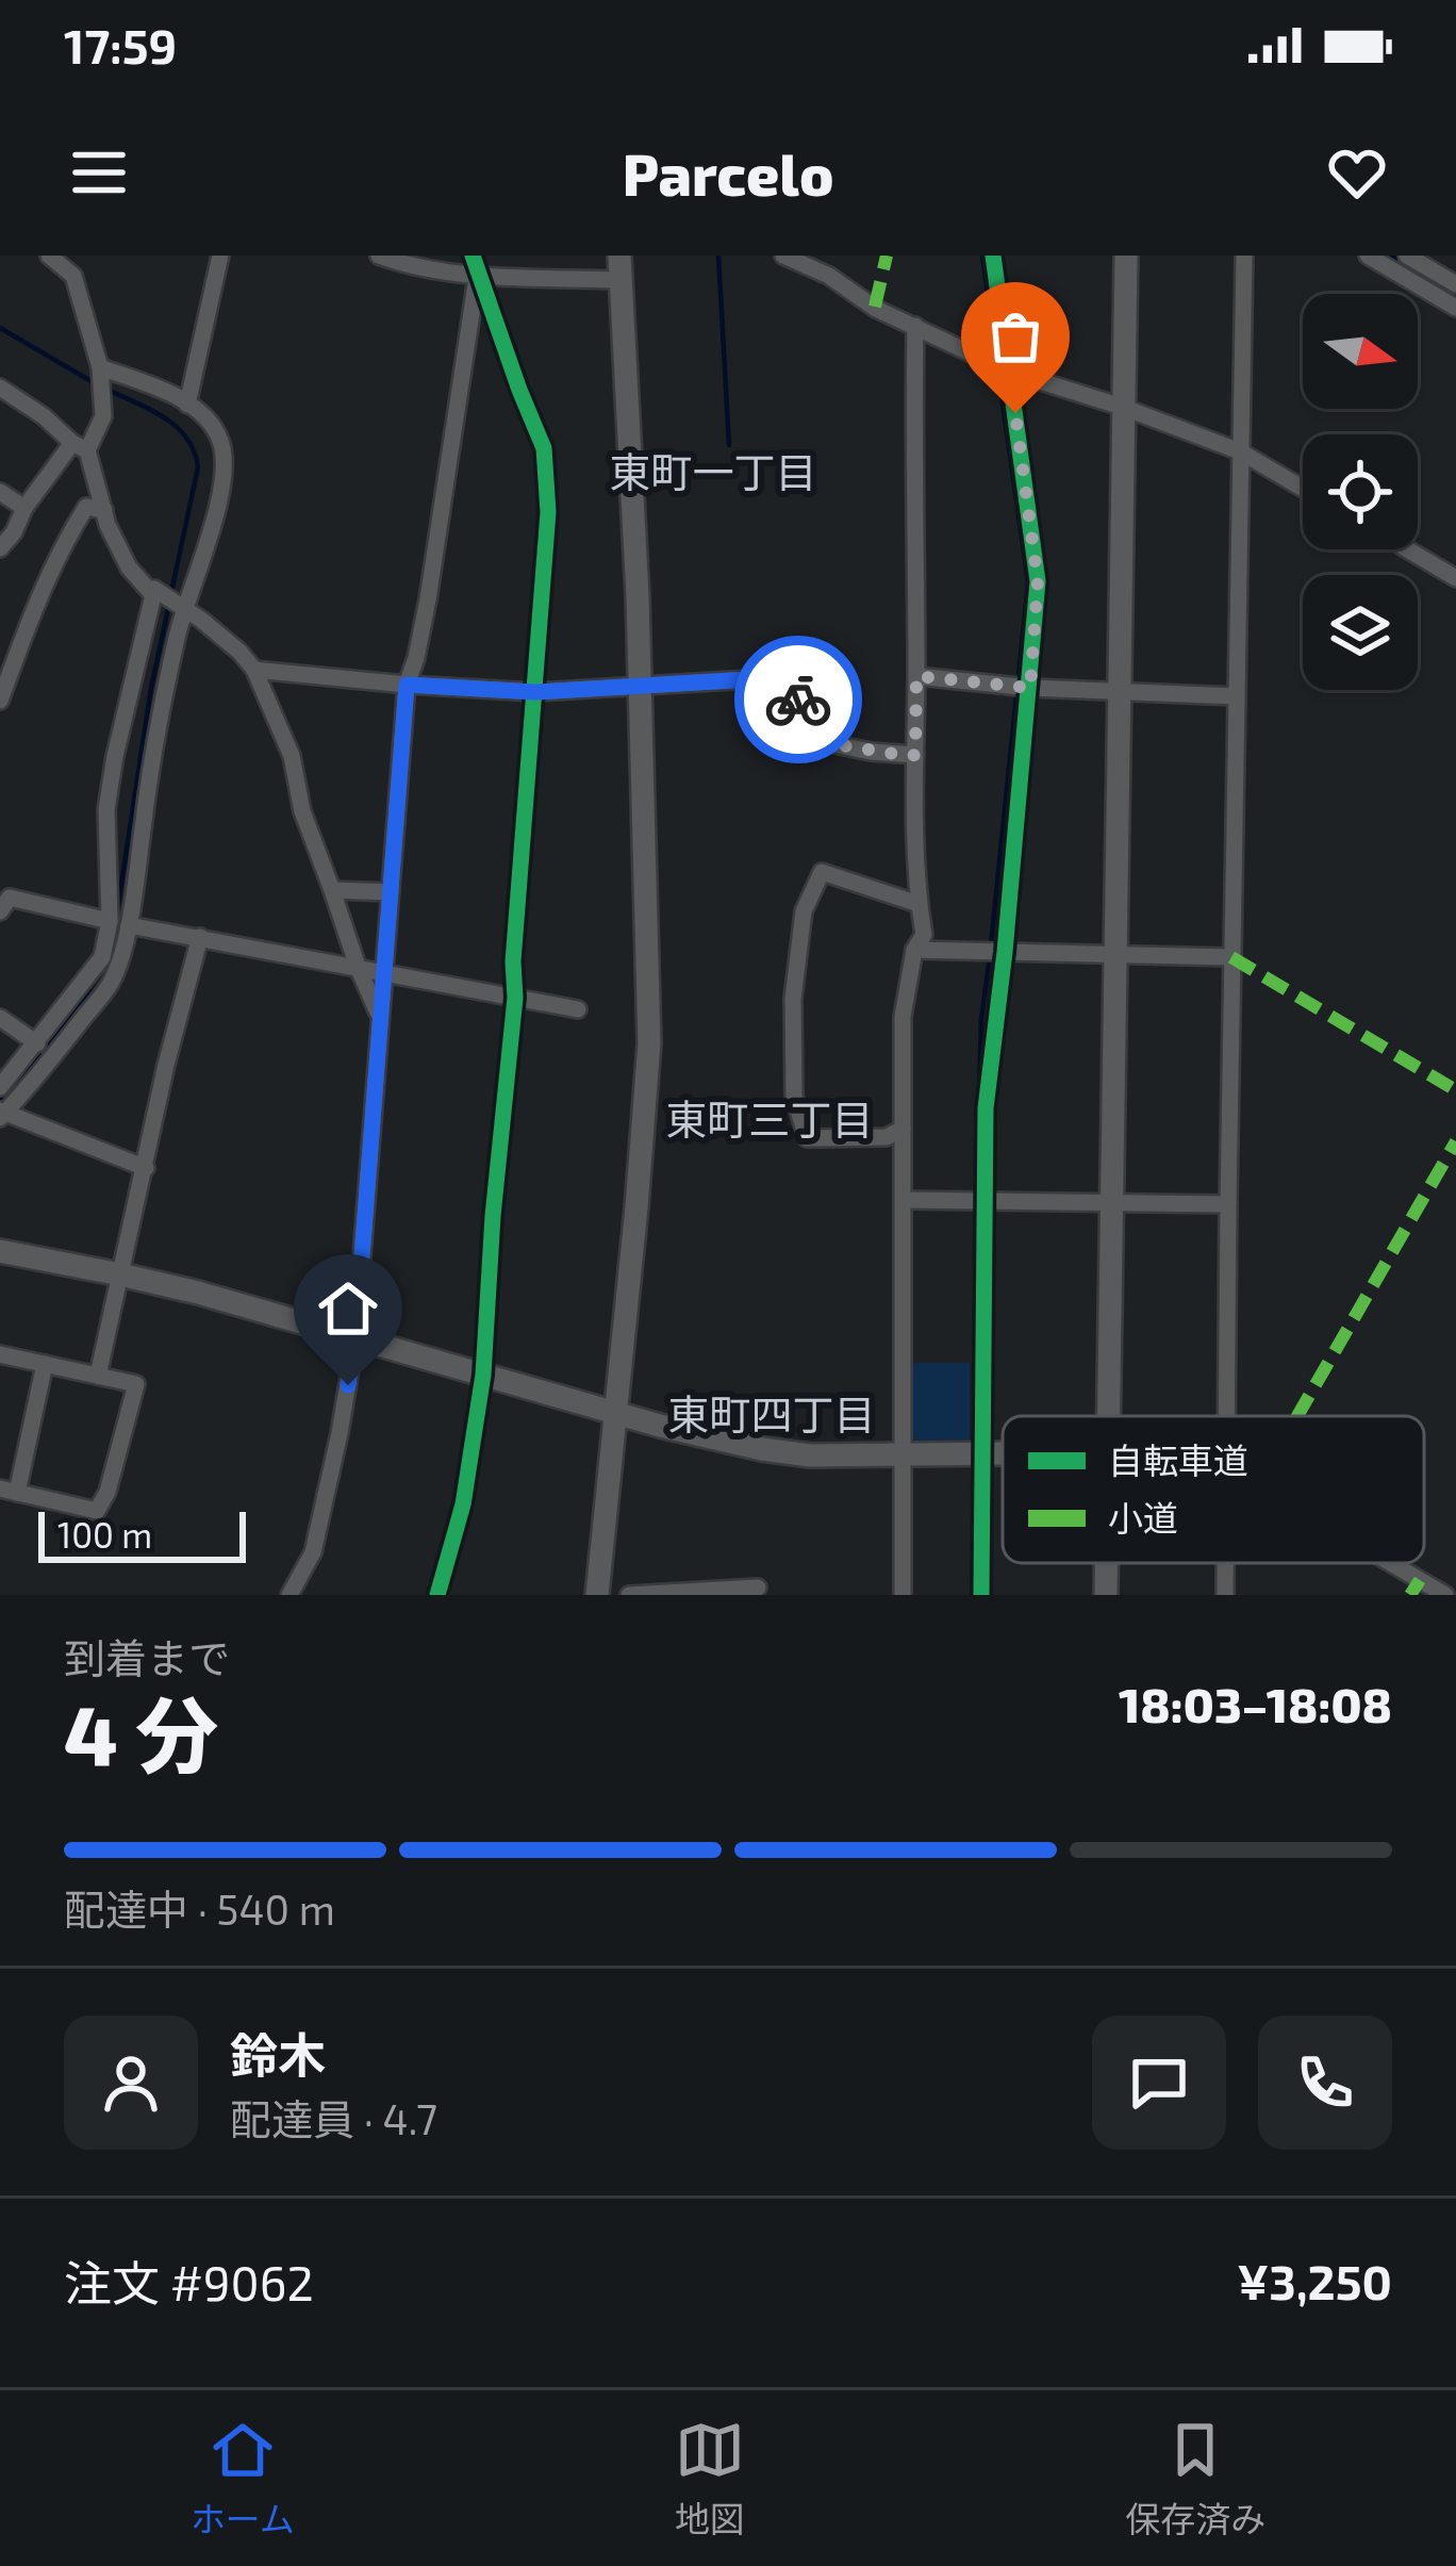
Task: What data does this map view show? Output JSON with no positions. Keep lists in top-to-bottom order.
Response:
{
  "districts": ["東町一丁目", "東町三丁目", "東町四丁目"],
  "legend": ["自転車道", "小道"],
  "scale_bar": "100 m",
  "north": "right",
  "page": {
    "status": "17:59",
    "header": "Parcelo",
    "scale": "100 m",
    "heading": ["4 分", "到着まで", "18:03–18:08"],
    "panel": [
      "鈴木",
      "配達員 · 4.7",
      "注文 #9062",
      "¥3,250"
    ],
    "bar": "配達中 · 540 m",
    "tabs": ["ホーム", "地図", "保存済み"]
  }
}
